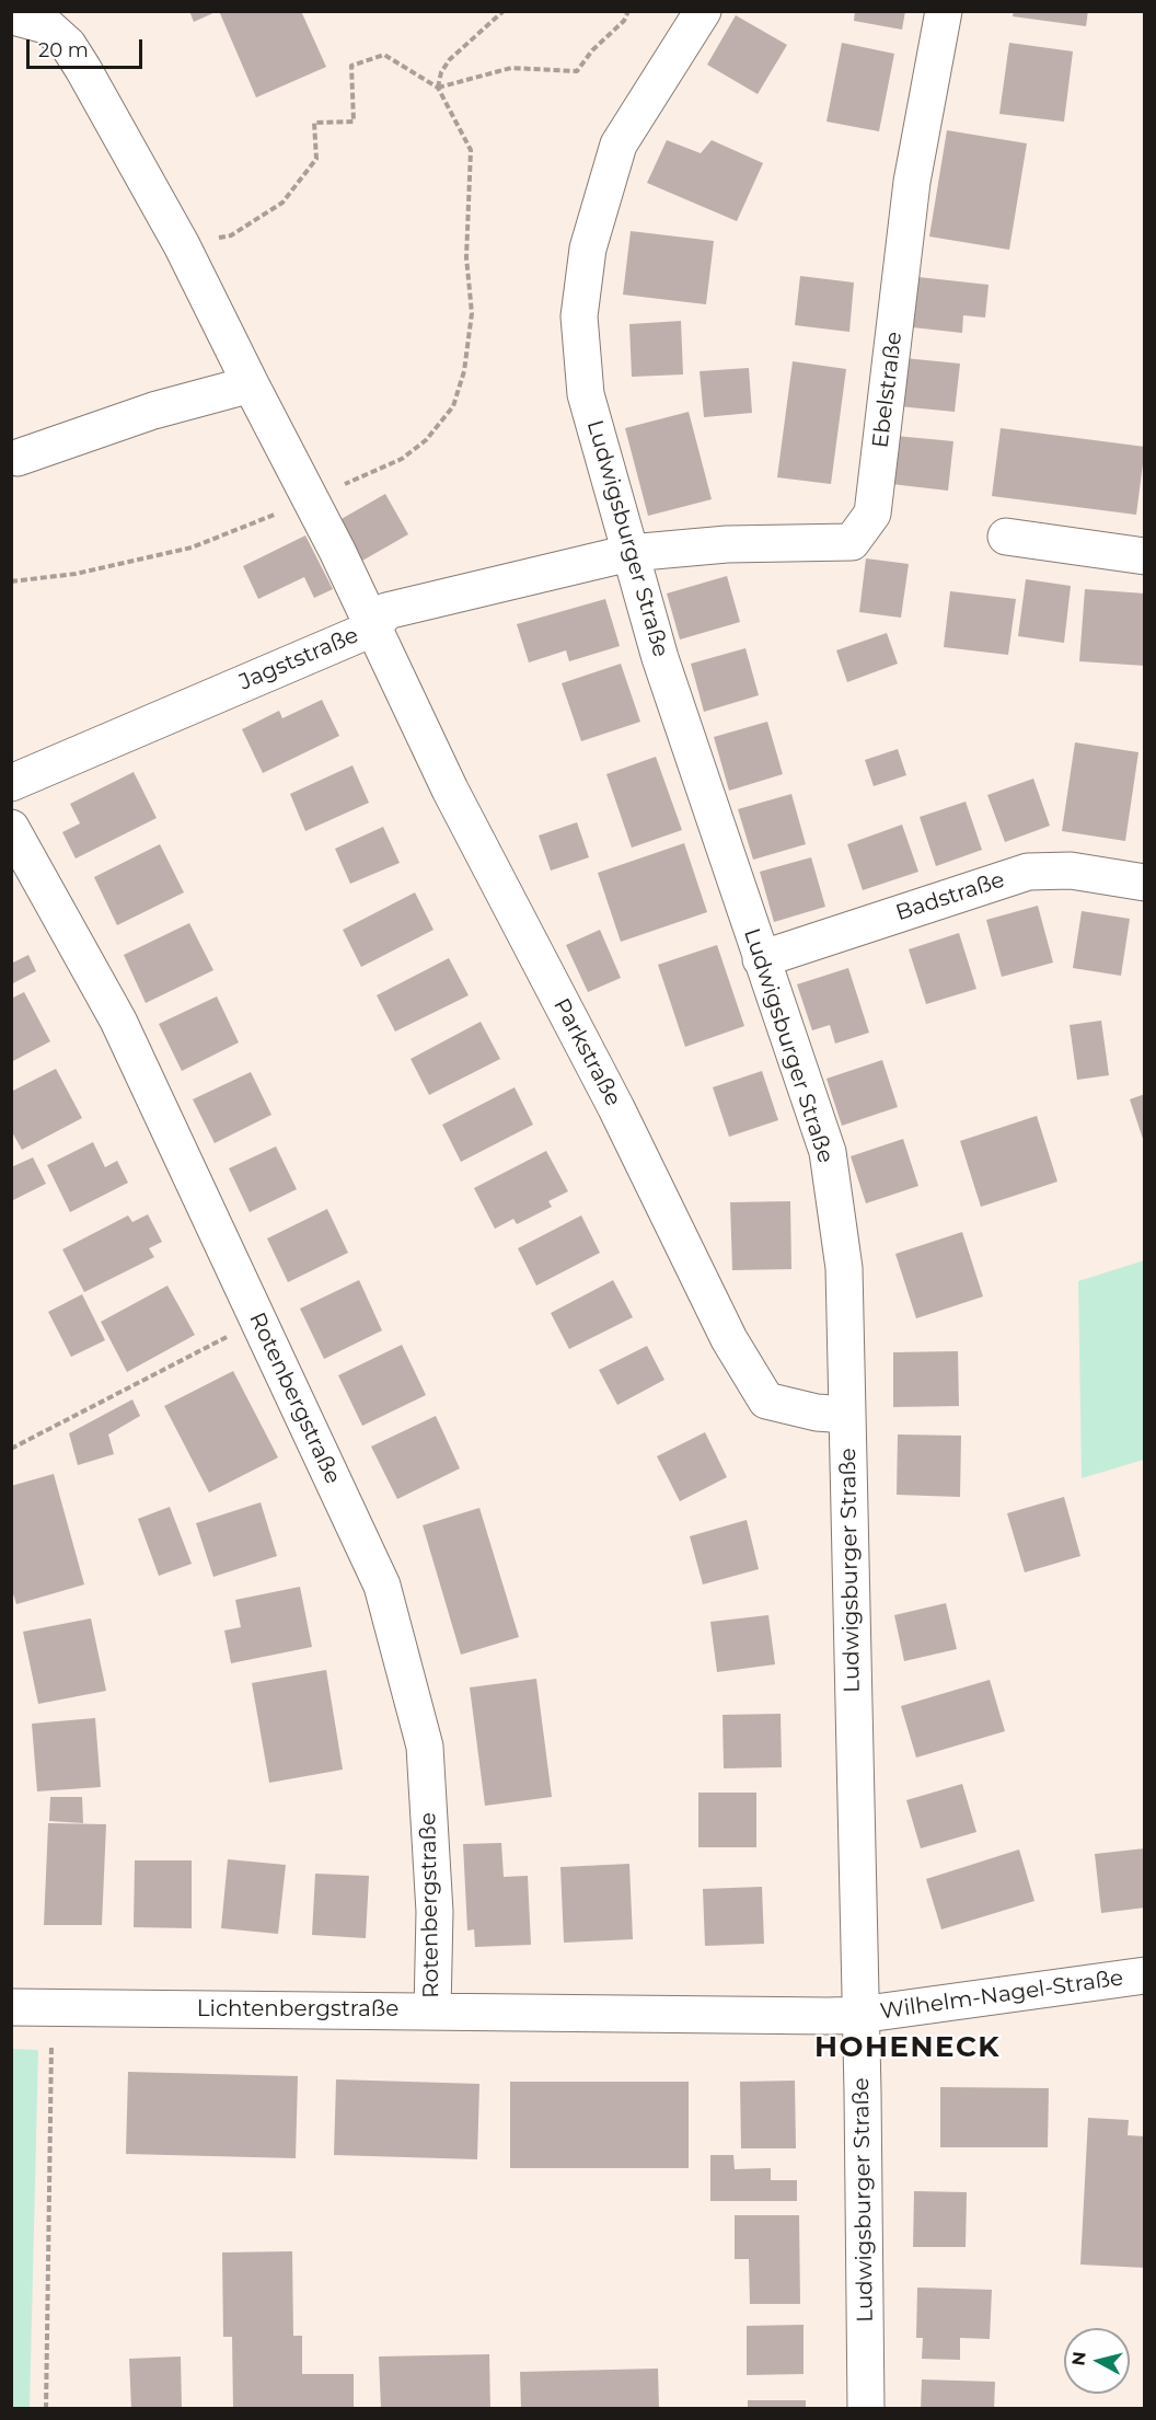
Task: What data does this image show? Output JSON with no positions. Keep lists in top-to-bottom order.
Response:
{
  "streets": {
    "street": [
      "Ebelstraße",
      "Ludwigsburger Straße",
      "Jagststraße",
      "Badstraße",
      "Parkstraße",
      "Rotenbergstraße",
      "Wilhelm-Nagel-Straße",
      "Lichtenbergstraße"
    ]
  },
  "crossings": [
    ["Ebelstraße", "Ludwigsburger Straße"],
    ["Ebelstraße", "Jagststraße"],
    ["Ludwigsburger Straße", "Jagststraße"],
    ["Ludwigsburger Straße", "Badstraße"],
    ["Ludwigsburger Straße", "Parkstraße"],
    ["Ludwigsburger Straße", "Wilhelm-Nagel-Straße"],
    ["Ludwigsburger Straße", "Lichtenbergstraße"],
    ["Jagststraße", "Parkstraße"],
    ["Rotenbergstraße", "Lichtenbergstraße"],
    ["Wilhelm-Nagel-Straße", "Lichtenbergstraße"]
  ],
  "districts": ["HOHENECK"],
  "scale_bar": "20 m",
  "north": "left"
}
